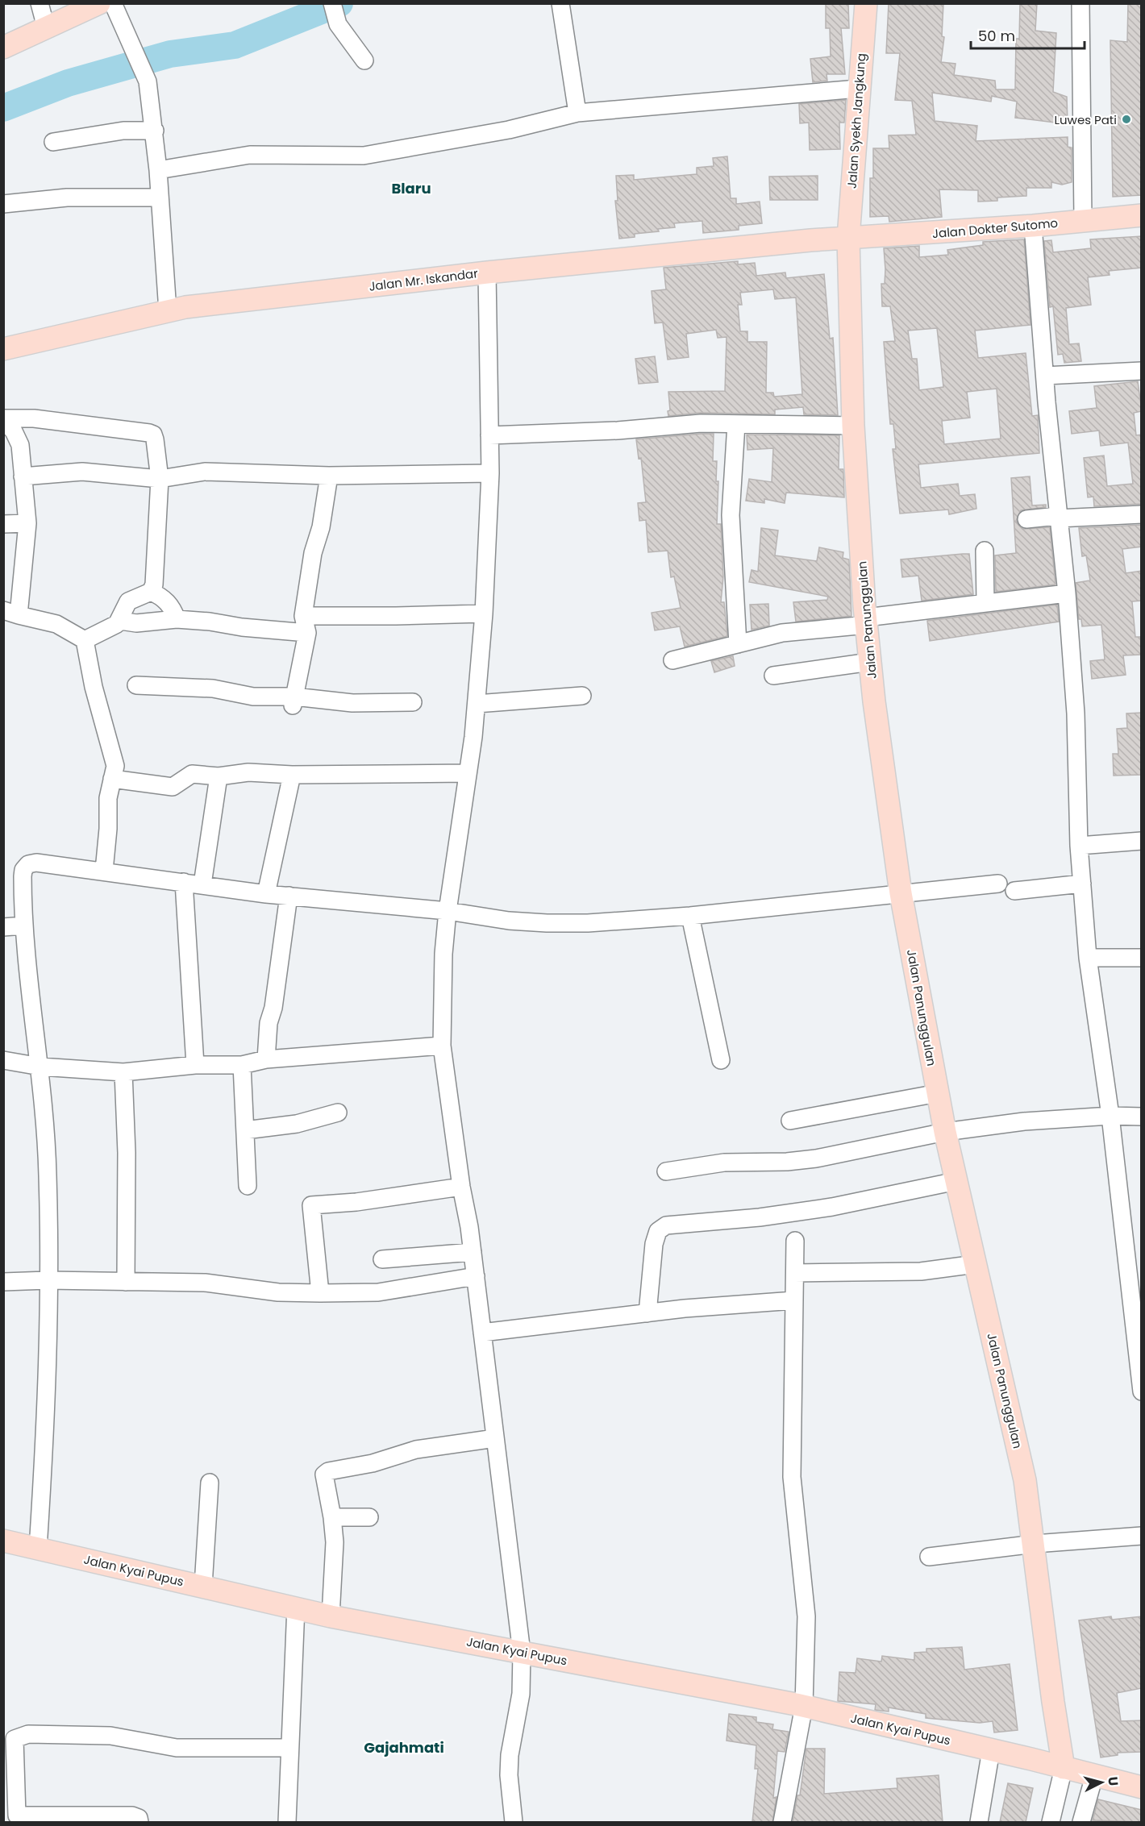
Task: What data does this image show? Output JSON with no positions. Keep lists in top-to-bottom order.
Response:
{
  "streets": {
    "main road": [
      "Jalan Syekh Jangkung",
      "Jalan Dokter Sutomo",
      "Jalan Mr. Iskandar",
      "Jalan Panunggulan",
      "Jalan Kyai Pupus"
    ]
  },
  "crossings": [
    ["Jalan Syekh Jangkung", "Jalan Dokter Sutomo"],
    ["Jalan Syekh Jangkung", "Jalan Mr. Iskandar"],
    ["Jalan Syekh Jangkung", "Jalan Panunggulan"],
    ["Jalan Dokter Sutomo", "Jalan Mr. Iskandar"],
    ["Jalan Dokter Sutomo", "Jalan Panunggulan"],
    ["Jalan Mr. Iskandar", "Jalan Panunggulan"],
    ["Jalan Panunggulan", "Jalan Kyai Pupus"]
  ],
  "districts": ["Blaru", "Gajahmati"],
  "places": ["Luwes Pati"],
  "scale_bar": "50 m",
  "north": "right"
}
